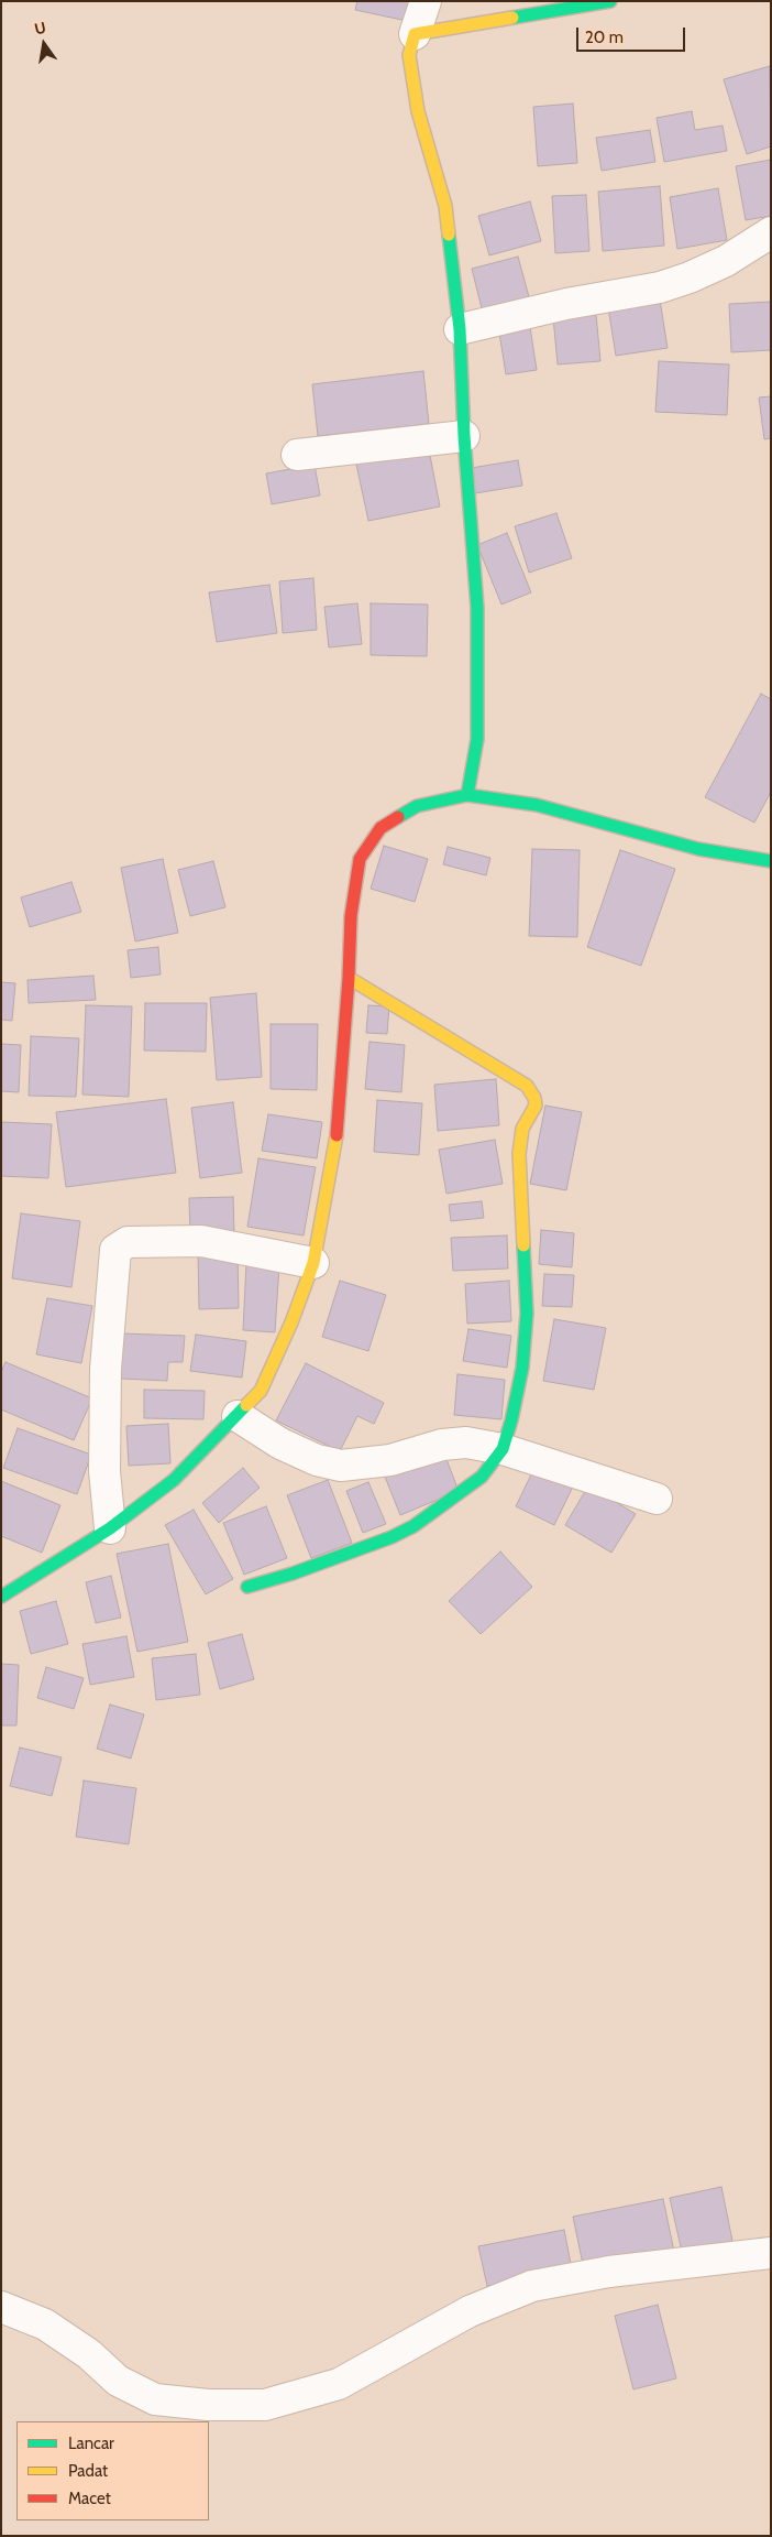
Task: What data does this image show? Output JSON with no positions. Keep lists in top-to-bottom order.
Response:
{
  "legend": ["Lancar", "Padat", "Macet"],
  "scale_bar": "20 m",
  "north": "top"
}
